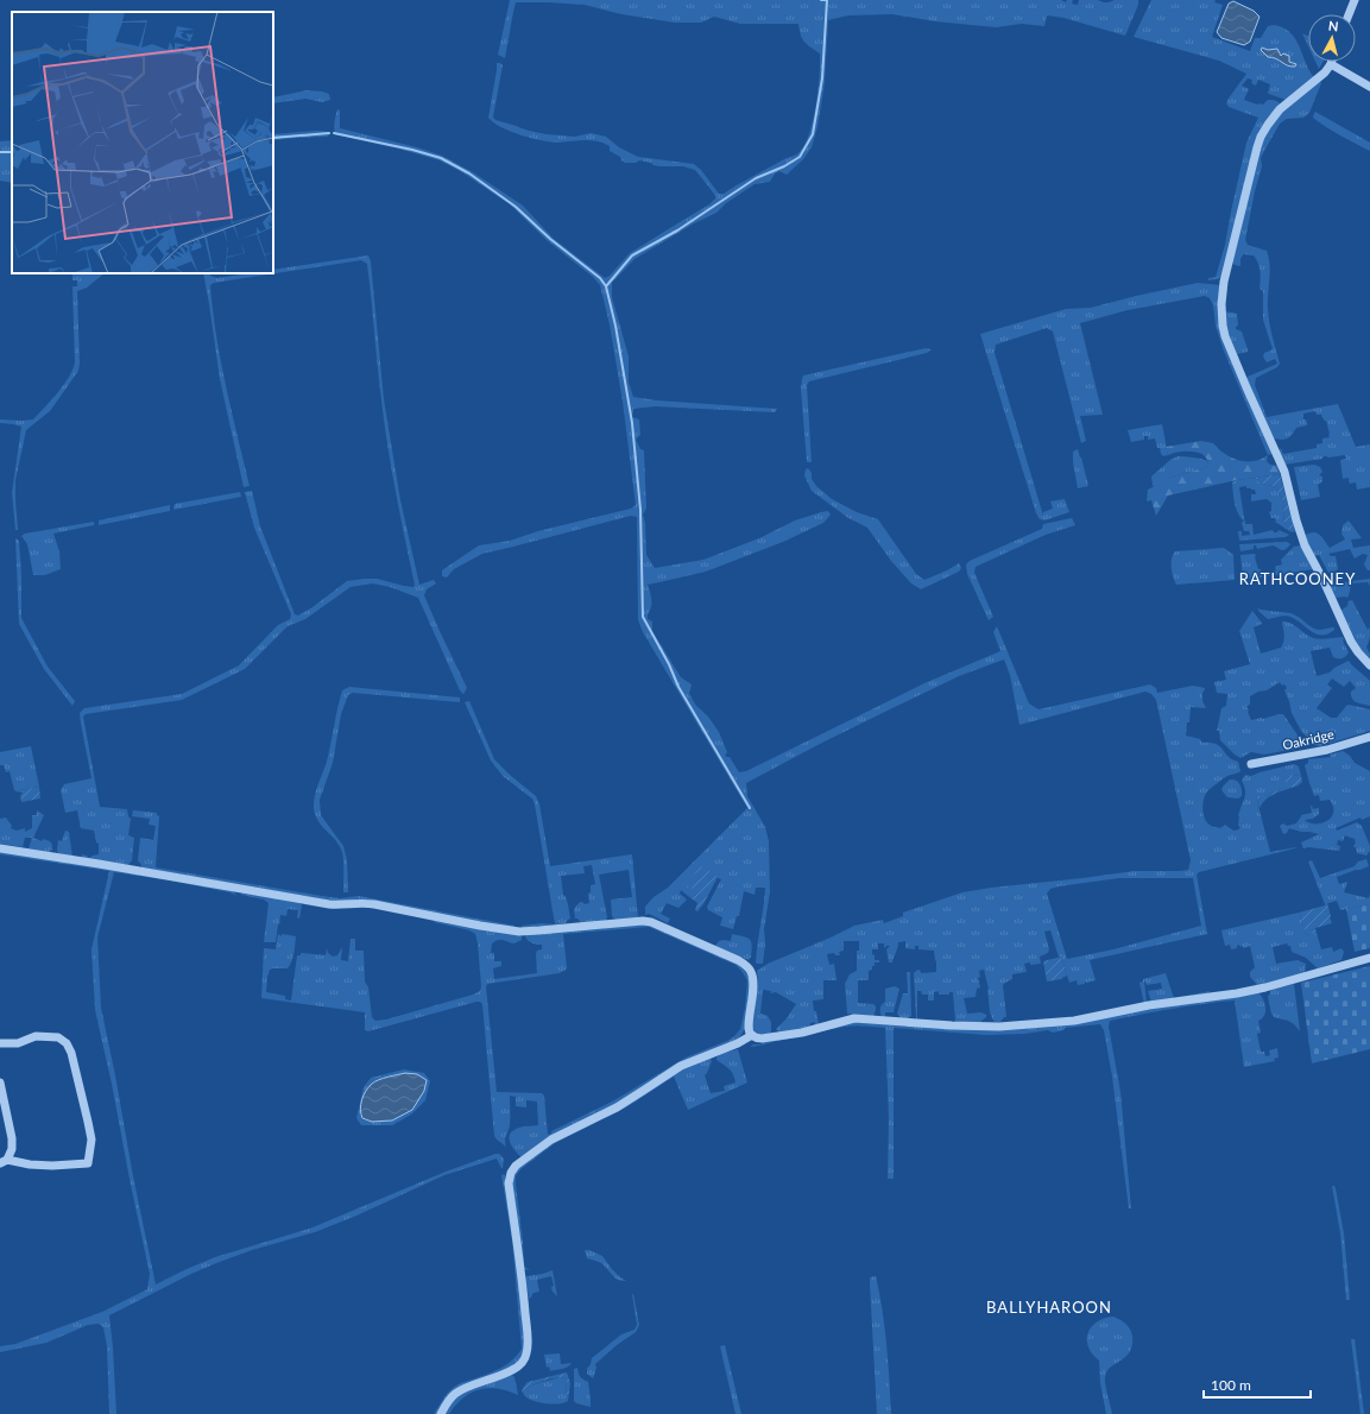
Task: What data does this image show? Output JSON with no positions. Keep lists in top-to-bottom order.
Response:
{
  "streets": {
    "street": ["Oakridge"]
  },
  "districts": ["RATHCOONEY", "BALLYHAROON"],
  "scale_bar": "100 m",
  "north": "top"
}
